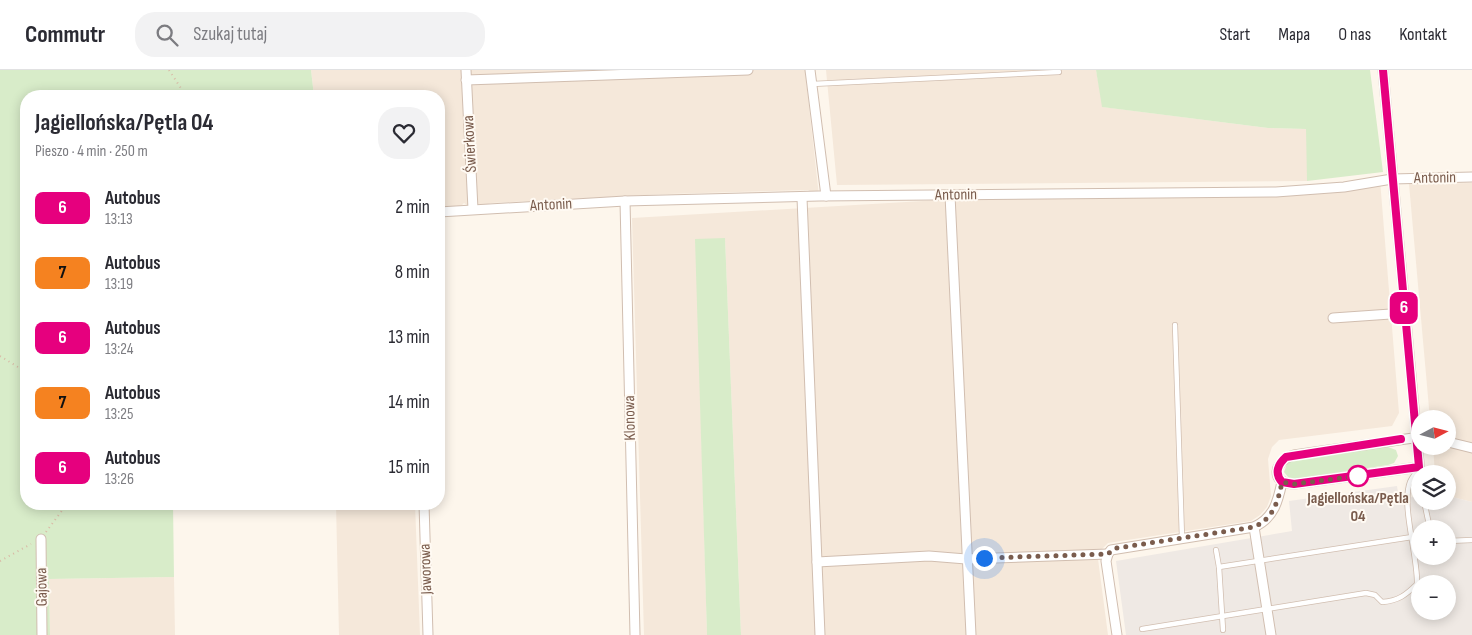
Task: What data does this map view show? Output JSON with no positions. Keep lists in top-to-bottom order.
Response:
{
  "streets": {
    "street": [
      "Świerkowa",
      "Antonin",
      "Klonowa",
      "Jaworowa",
      "Gajowa"
    ]
  },
  "crossings": [
    ["Świerkowa", "Antonin"],
    ["Antonin", "Klonowa"]
  ],
  "places": ["Jagiellońska/Pętla 04"],
  "lines": ["bus line 6"],
  "north": "right",
  "page": {
    "header": "Commutr",
    "search": "Szukaj tutaj",
    "nav": [
      "Start",
      "Mapa",
      "O nas",
      "Kontakt"
    ],
    "on_map": "6",
    "heading": ["Jagiellońska/Pętla 04", "Pieszo · 4 min · 250 m"],
    "list": [
      {
        "mark": "6",
        "name": "Autobus",
        "note": "13:13",
        "value": "2 min"
      },
      {
        "mark": "7",
        "name": "Autobus",
        "note": "13:19",
        "value": "8 min"
      },
      {
        "mark": "6",
        "name": "Autobus",
        "note": "13:24",
        "value": "13 min"
      },
      {
        "mark": "7",
        "name": "Autobus",
        "note": "13:25",
        "value": "14 min"
      },
      {
        "mark": "6",
        "name": "Autobus",
        "note": "13:26",
        "value": "15 min"
      }
    ],
    "map_buttons": ["+", "−"]
  }
}
